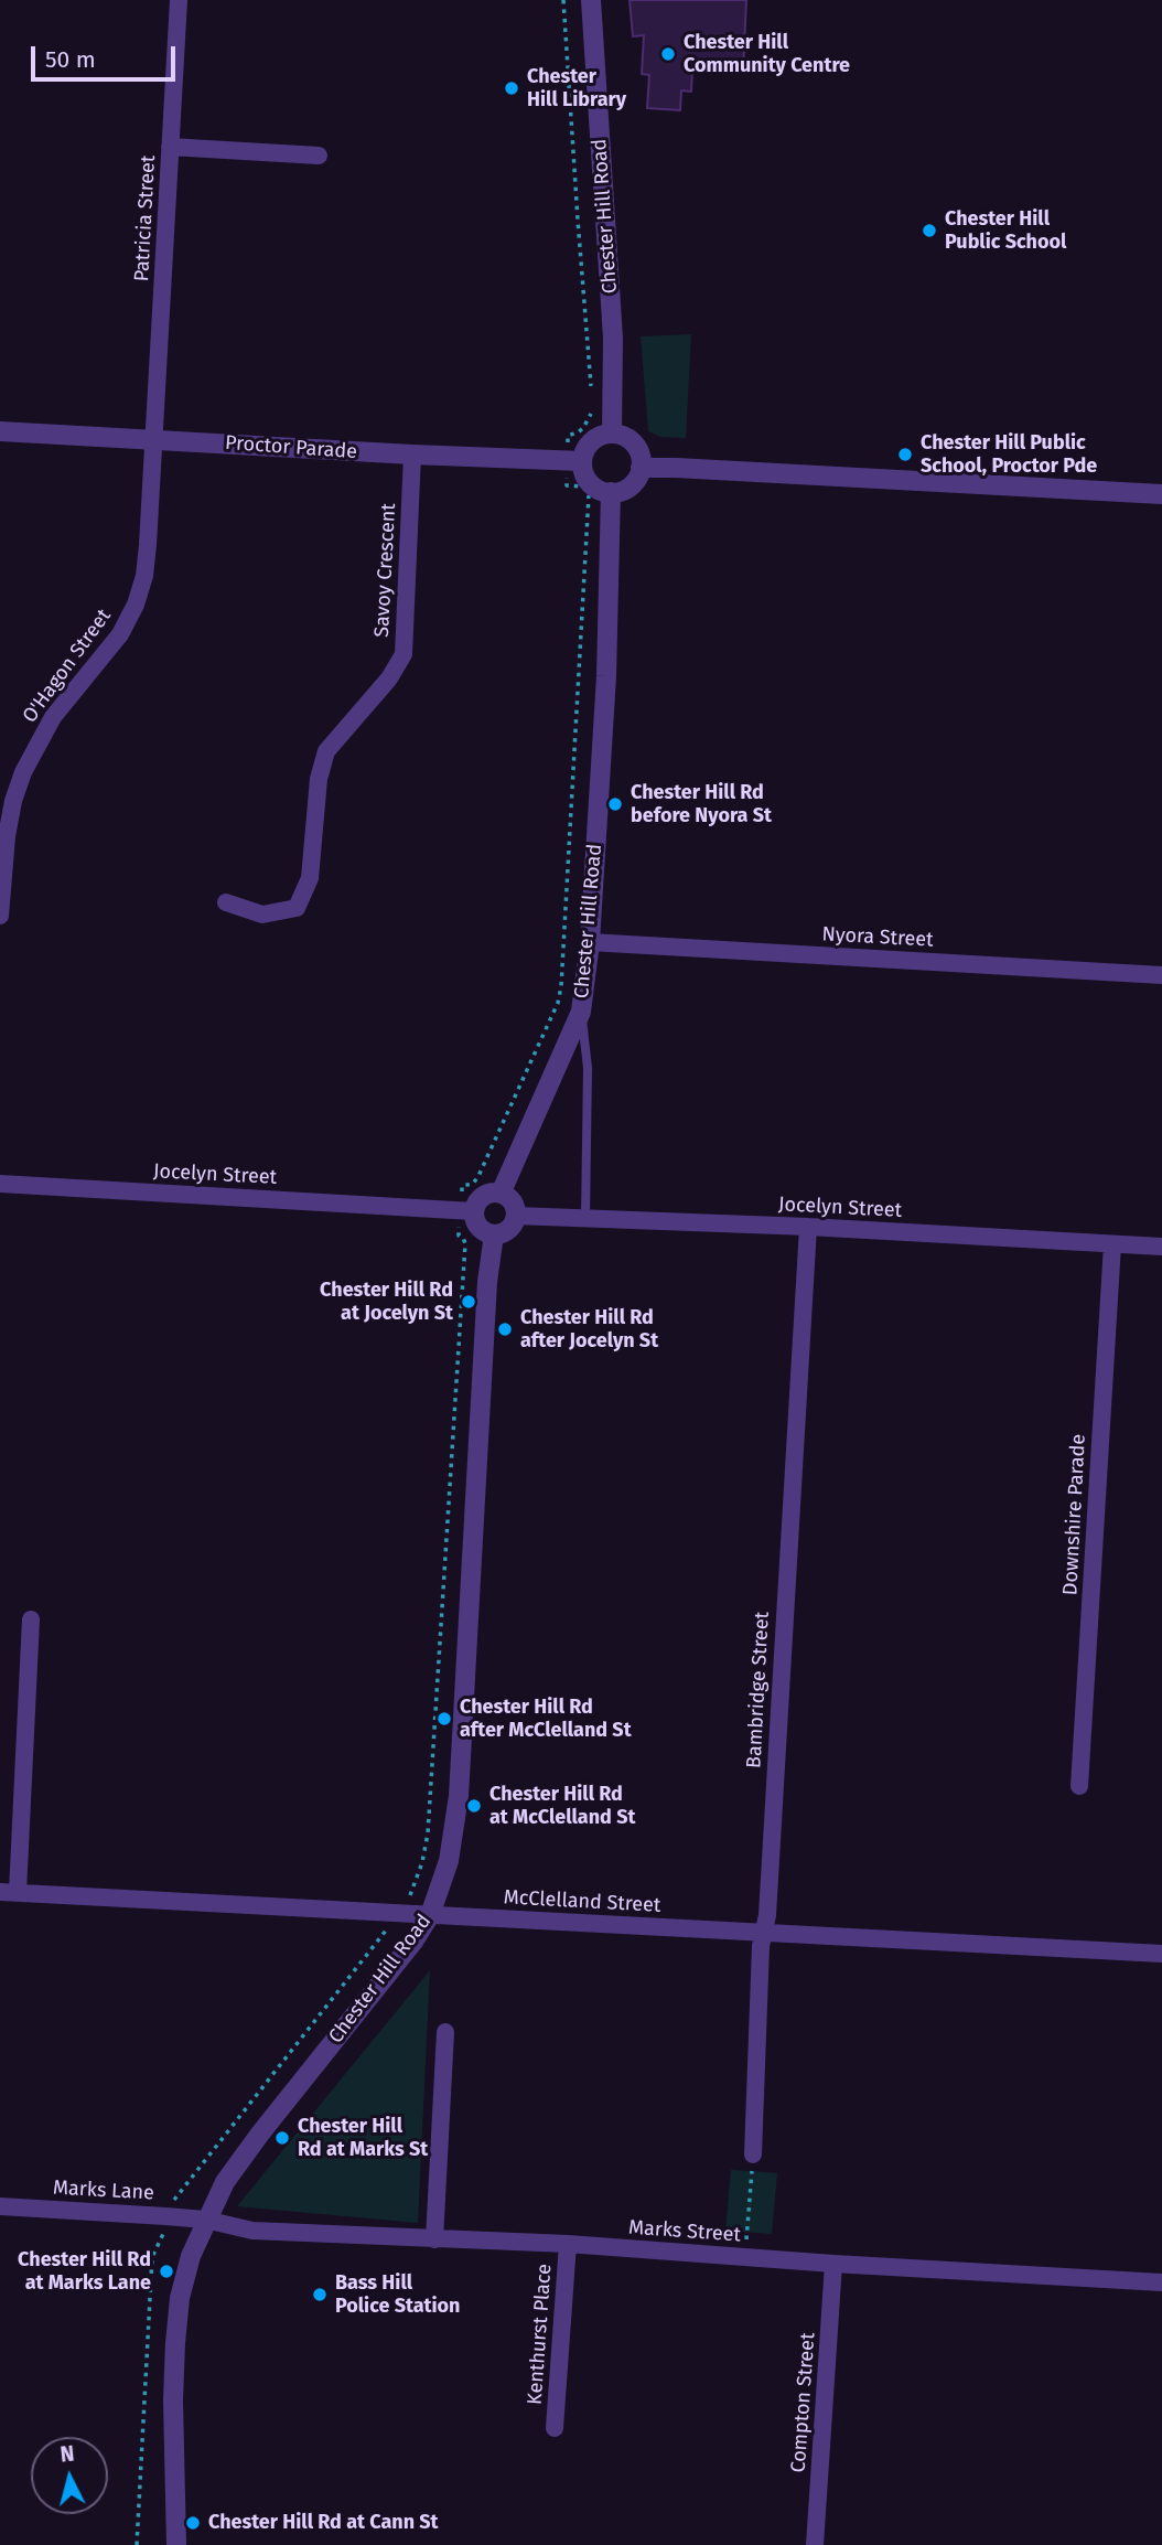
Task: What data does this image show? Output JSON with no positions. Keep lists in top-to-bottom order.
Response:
{
  "streets": {
    "street": [
      "Chester Hill Road",
      "Patricia Street",
      "Proctor Parade",
      "Savoy Crescent",
      "O'Hagon Street",
      "Nyora Street",
      "Jocelyn Street",
      "Downshire Parade",
      "Bambridge Street",
      "McClelland Street",
      "Marks Lane",
      "Marks Street",
      "Kenthurst Place",
      "Compton Street"
    ]
  },
  "crossings": [
    ["Chester Hill Road", "Proctor Parade"],
    ["Chester Hill Road", "Nyora Street"],
    ["Chester Hill Road", "Jocelyn Street"],
    ["Chester Hill Road", "McClelland Street"],
    ["Chester Hill Road", "Marks Lane"],
    ["Chester Hill Road", "Marks Street"],
    ["Patricia Street", "Proctor Parade"],
    ["Patricia Street", "O'Hagon Street"],
    ["Proctor Parade", "Savoy Crescent"],
    ["Proctor Parade", "O'Hagon Street"],
    ["Jocelyn Street", "Downshire Parade"],
    ["Jocelyn Street", "Bambridge Street"],
    ["Bambridge Street", "McClelland Street"],
    ["Marks Lane", "Marks Street"],
    ["Marks Street", "Kenthurst Place"],
    ["Marks Street", "Compton Street"]
  ],
  "places": [
    "Chester Hill Community Centre",
    "Chester Hill Library",
    "Chester Hill Public School",
    "Chester Hill Public School, Proctor Pde",
    "Chester Hill Rd before Nyora St",
    "Chester Hill Rd at Jocelyn St",
    "Chester Hill Rd after Jocelyn St",
    "Chester Hill Rd after McClelland St",
    "Chester Hill Rd at McClelland St",
    "Chester Hill Rd at Marks St",
    "Chester Hill Rd at Marks Lane",
    "Bass Hill Police Station",
    "Chester Hill Rd at Cann St"
  ],
  "scale_bar": "50 m",
  "north": "top"
}
